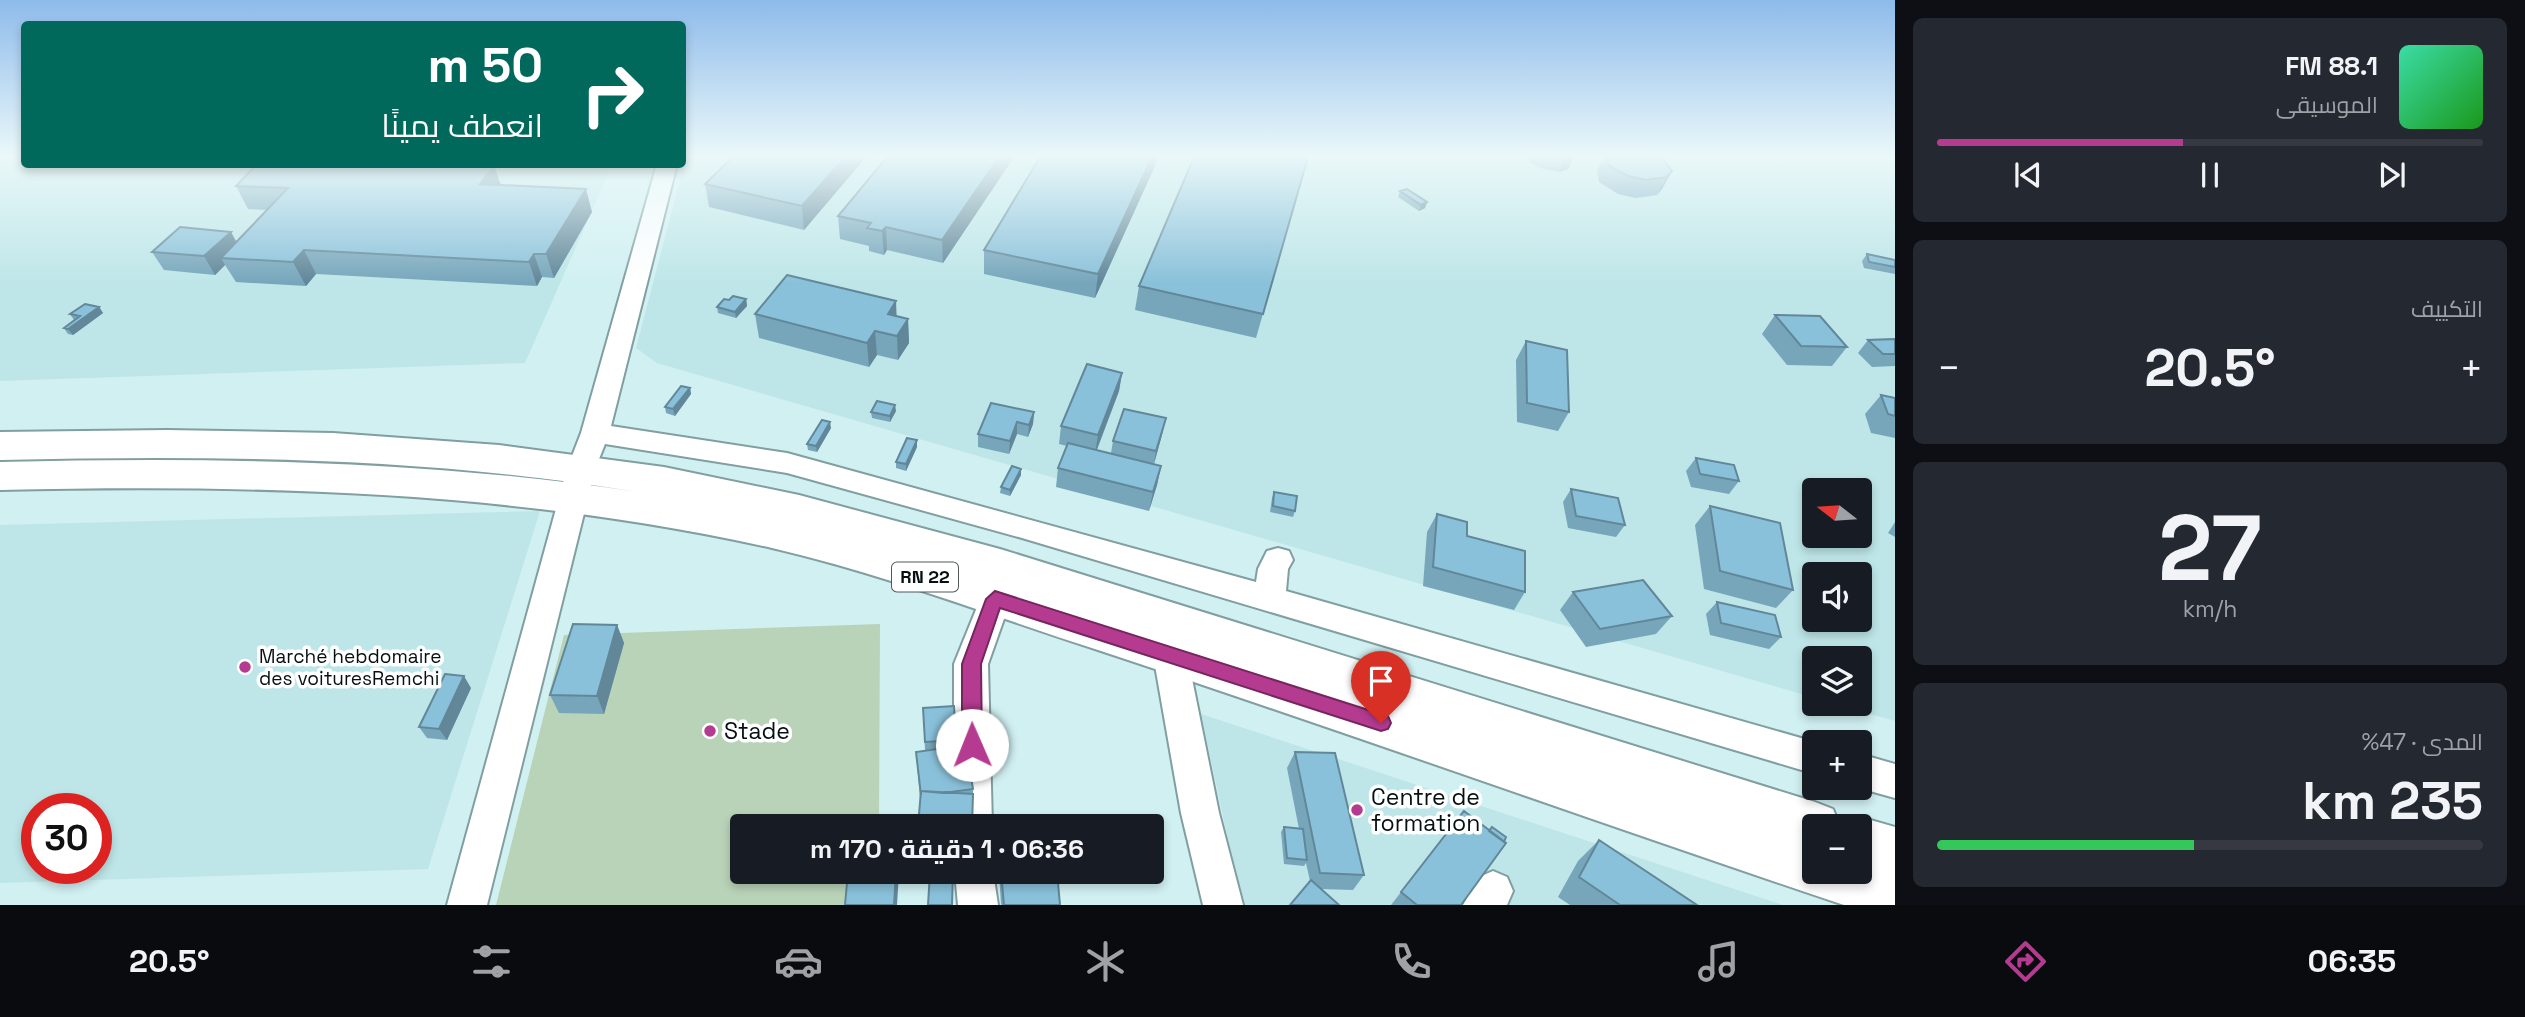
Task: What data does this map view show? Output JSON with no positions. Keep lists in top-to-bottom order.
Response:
{
  "streets": {
    "highway": ["RN 22"]
  },
  "places": ["Marché hebdomaire des voituresRemchi", "Stade", "Centre de formation"],
  "north": "left",
  "page": {
    "turn": ["50 m", "انعطف يمينًا"],
    "song": ["88.1 FM", "الموسيقى"],
    "tile": [
      "التكييف",
      ["27", "km/h"],
      ["المدى · 47%", "235 km"]
    ],
    "heat": ["−", "20.5°", "+"],
    "map_buttons": ["+", "−"],
    "limit": "30",
    "trip": "06:36 · 1 دقيقة · 170 m",
    "tabs": ["06:35", "20.5°"]
  }
}
